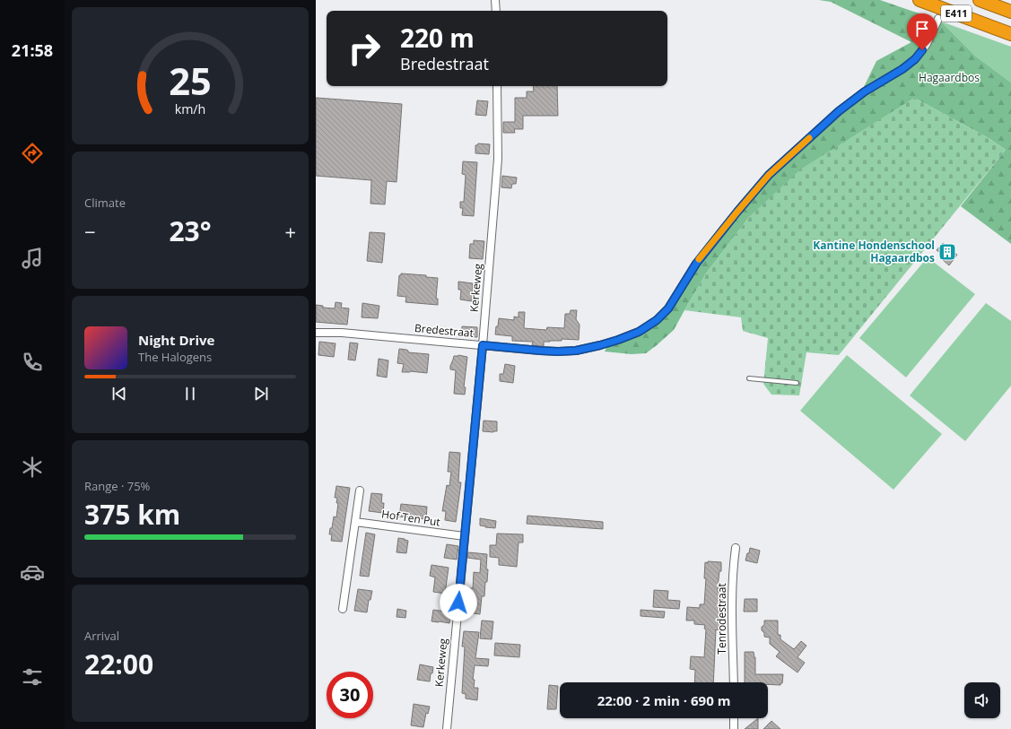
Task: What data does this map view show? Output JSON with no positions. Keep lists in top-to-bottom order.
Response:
{
  "streets": {
    "highway": ["E411"],
    "street": [
      "Kerkeweg",
      "Bredestraat",
      "Hof Ten Put",
      "Tenrodestraat"
    ]
  },
  "crossings": [
    ["Kerkeweg", "Bredestraat"],
    ["Kerkeweg", "Hof Ten Put"]
  ],
  "parks": ["Hagaardbos"],
  "places": {
    "building": ["Kantine Hondenschool Hagaardbos"]
  },
  "page": {
    "tabs": "21:58",
    "turn": ["220 m", "Bredestraat"],
    "tile": [
      "Climate",
      ["Range · 75%", "375 km"],
      ["Arrival", "22:00"]
    ],
    "heat": ["−", "23°", "+"],
    "song": ["Night Drive", "The Halogens"],
    "limit": "30",
    "trip": "22:00 · 2 min · 690 m",
    "gauge": ["25", "km/h"]
  }
}
